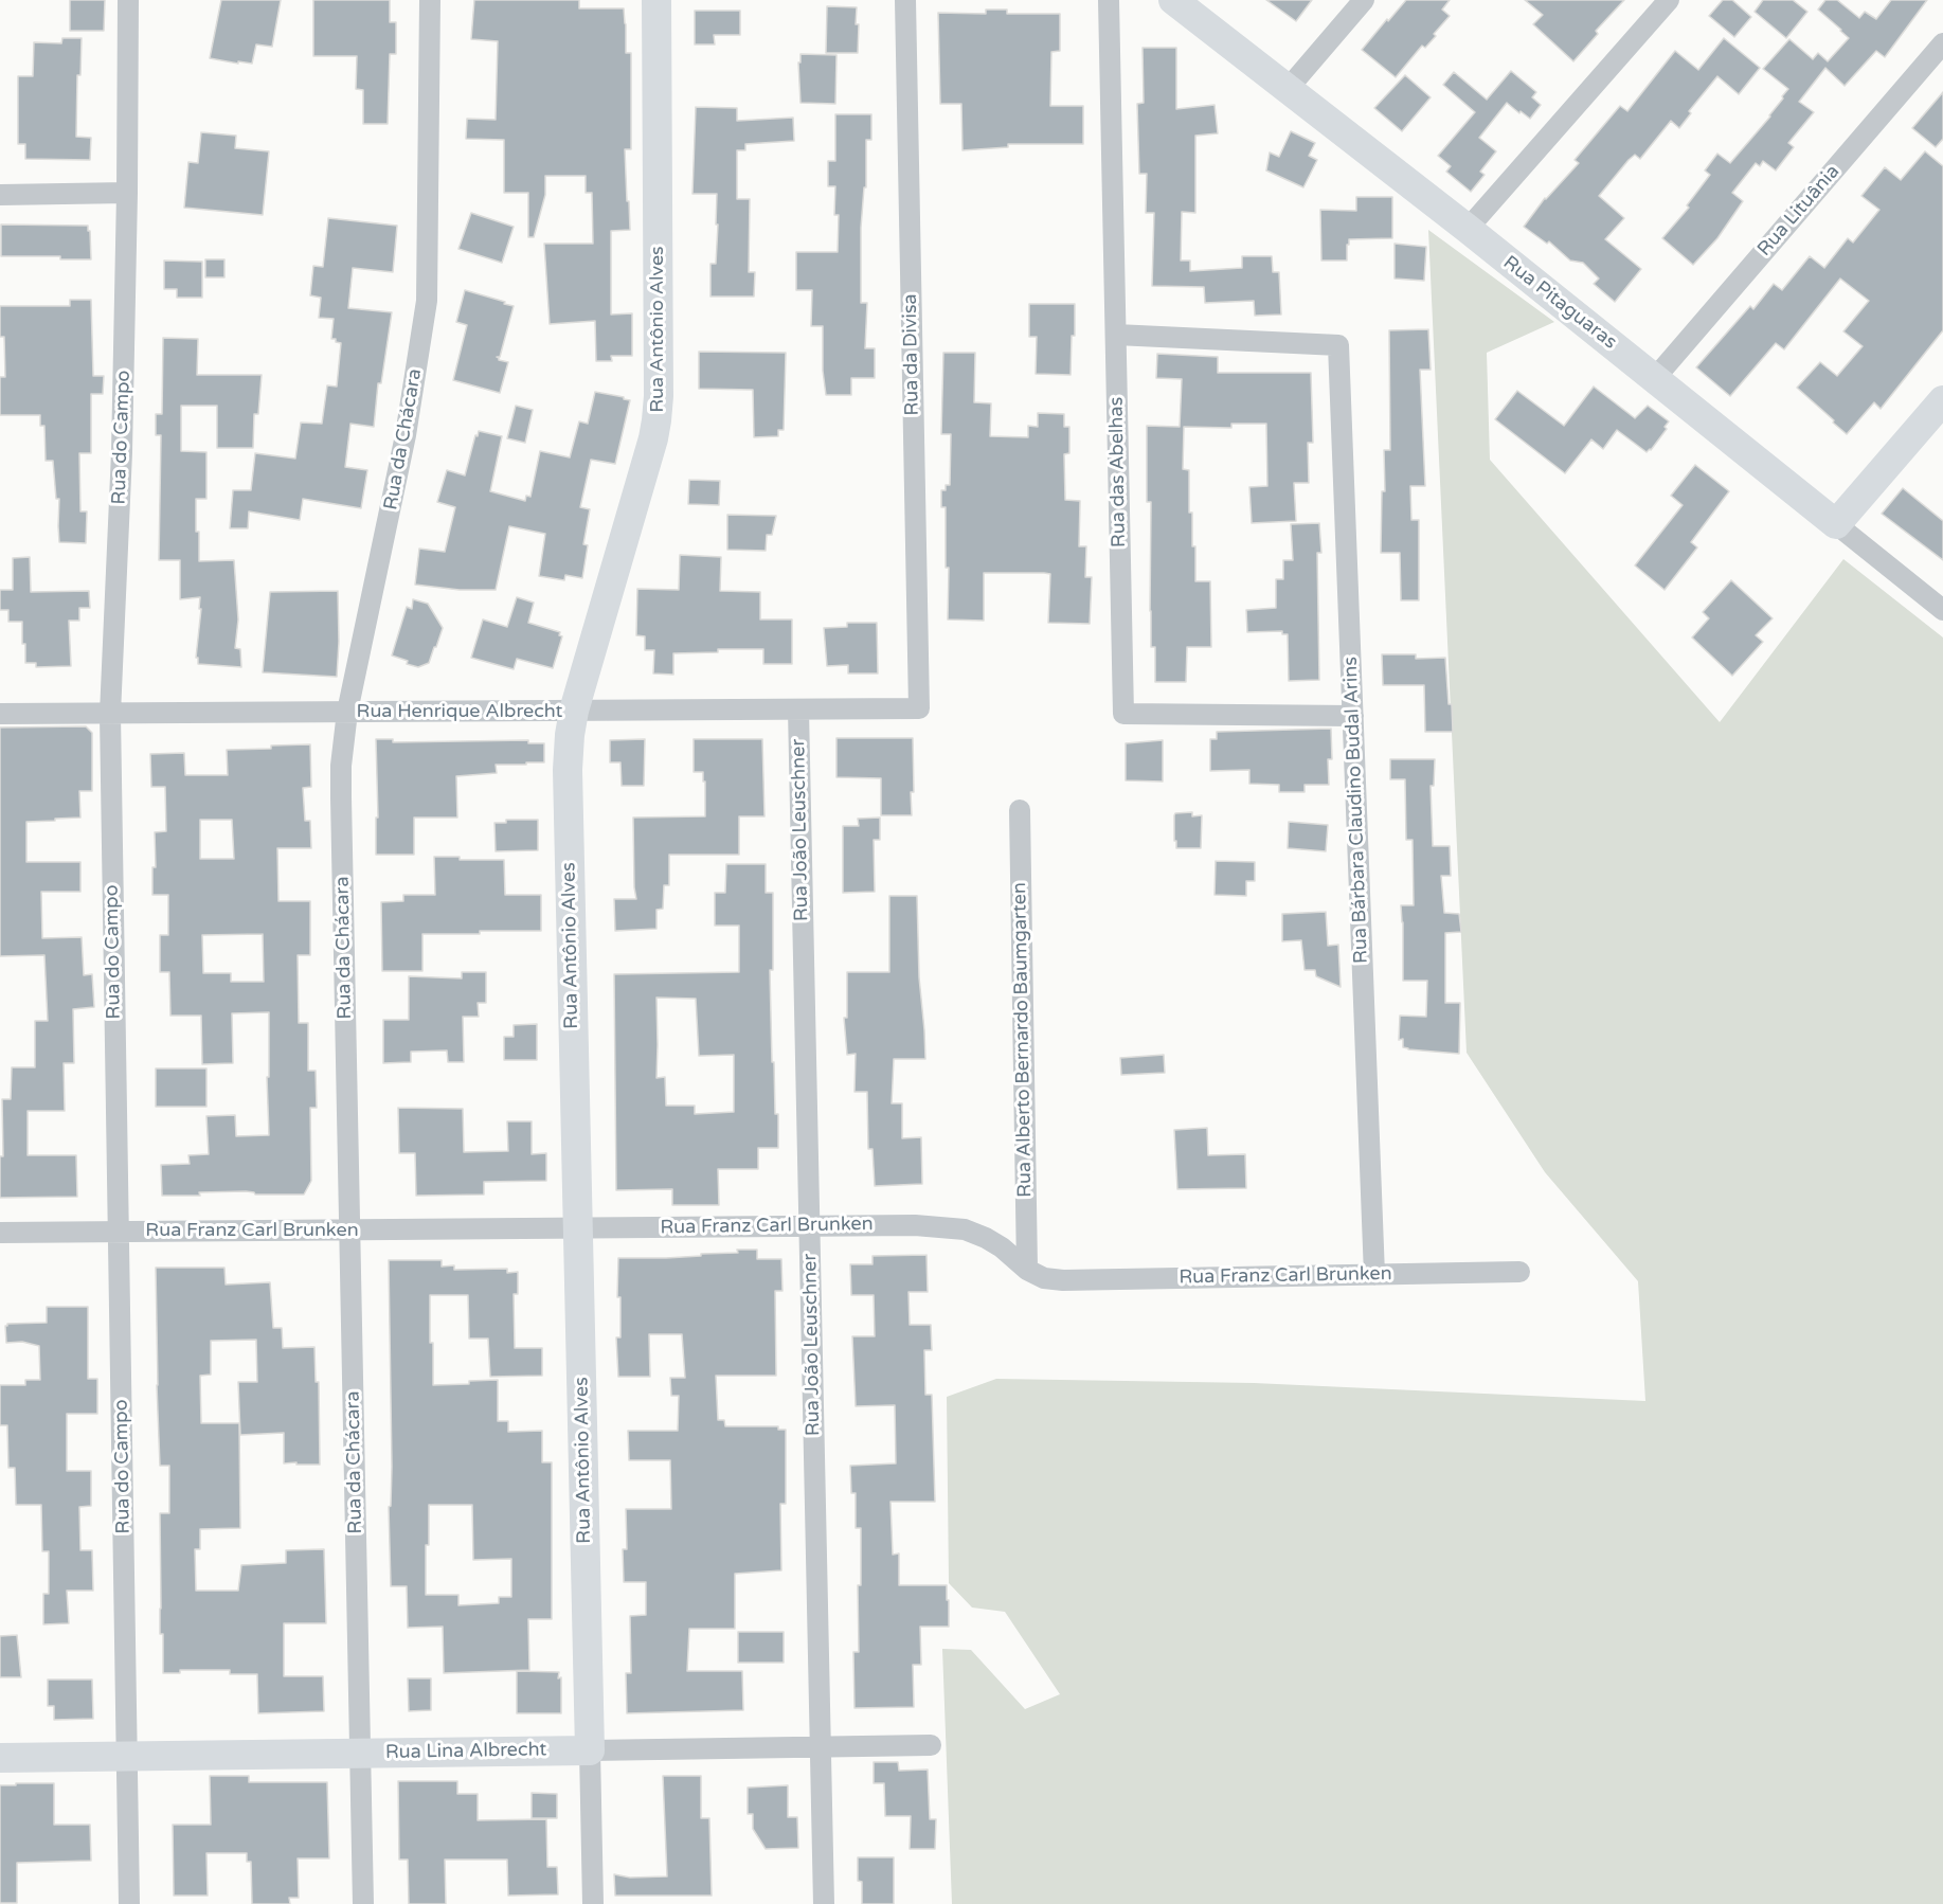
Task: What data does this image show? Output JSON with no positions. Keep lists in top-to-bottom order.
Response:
{
  "streets": {
    "street": [
      "Rua Lituânia",
      "Rua Pitaguaras",
      "Rua Antônio Alves",
      "Rua da Divisa",
      "Rua do Campo",
      "Rua da Chácara",
      "Rua das Abelhas",
      "Rua Henrique Albrecht",
      "Rua Bárbara Claudino Budal Arins",
      "Rua João Leuschner",
      "Rua Alberto Bernardo Baumgarten",
      "Rua Franz Carl Brunken",
      "Rua Lina Albrecht"
    ]
  },
  "crossings": [
    ["Rua Lituânia", "Rua Pitaguaras"],
    ["Rua Antônio Alves", "Rua Henrique Albrecht"],
    ["Rua Antônio Alves", "Rua Franz Carl Brunken"],
    ["Rua Antônio Alves", "Rua Lina Albrecht"],
    ["Rua da Divisa", "Rua Henrique Albrecht"],
    ["Rua do Campo", "Rua Henrique Albrecht"],
    ["Rua do Campo", "Rua Franz Carl Brunken"],
    ["Rua do Campo", "Rua Lina Albrecht"],
    ["Rua da Chácara", "Rua Henrique Albrecht"],
    ["Rua da Chácara", "Rua Franz Carl Brunken"],
    ["Rua da Chácara", "Rua Lina Albrecht"],
    ["Rua das Abelhas", "Rua Bárbara Claudino Budal Arins"],
    ["Rua Henrique Albrecht", "Rua João Leuschner"],
    ["Rua Bárbara Claudino Budal Arins", "Rua Franz Carl Brunken"],
    ["Rua João Leuschner", "Rua Franz Carl Brunken"],
    ["Rua João Leuschner", "Rua Lina Albrecht"],
    ["Rua Alberto Bernardo Baumgarten", "Rua Franz Carl Brunken"]
  ]
}
